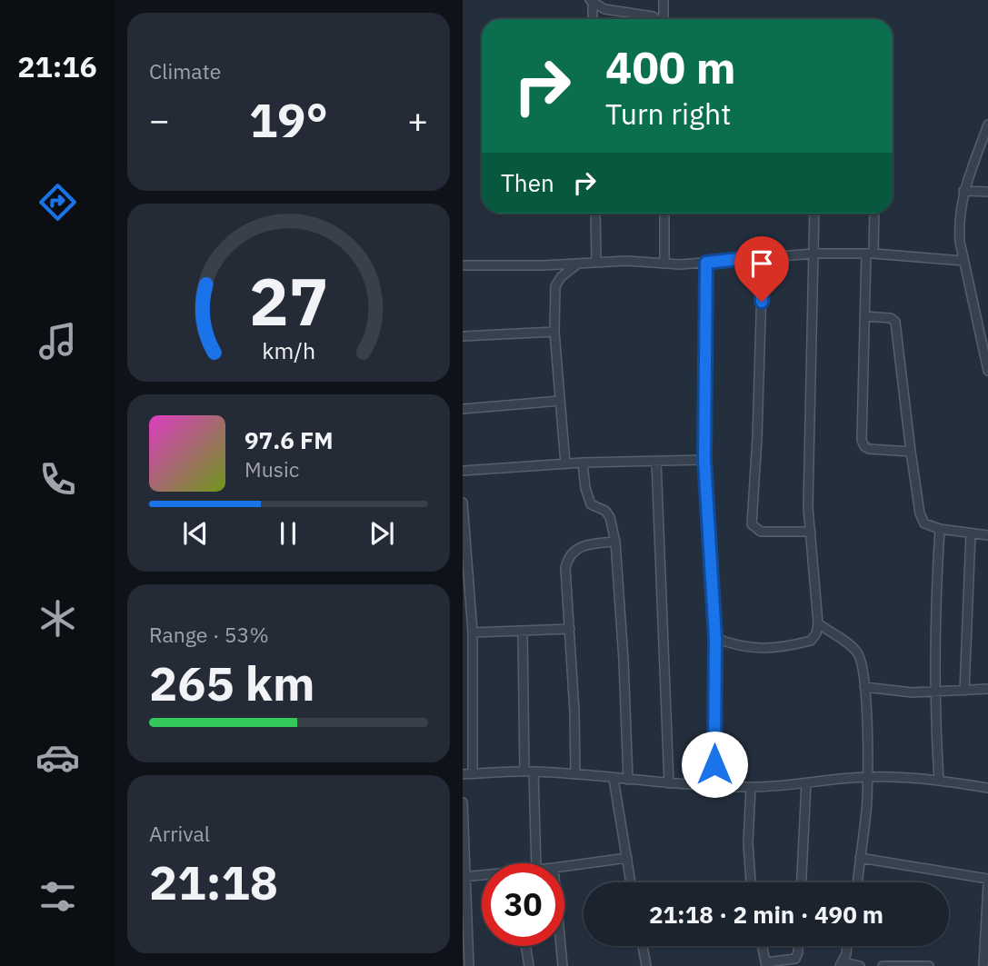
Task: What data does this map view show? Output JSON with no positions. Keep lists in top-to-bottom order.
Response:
{
  "page": {
    "tabs": "21:16",
    "tile": [
      "Climate",
      ["Range · 53%", "265 km"],
      ["Arrival", "21:18"]
    ],
    "turn": ["400 m", "Turn right"],
    "heat": ["−", "19°", "+"],
    "then": "Then",
    "song": ["97.6 FM", "Music"],
    "limit": "30",
    "trip": "21:18 · 2 min · 490 m",
    "gauge": ["27", "km/h"]
  }
}
